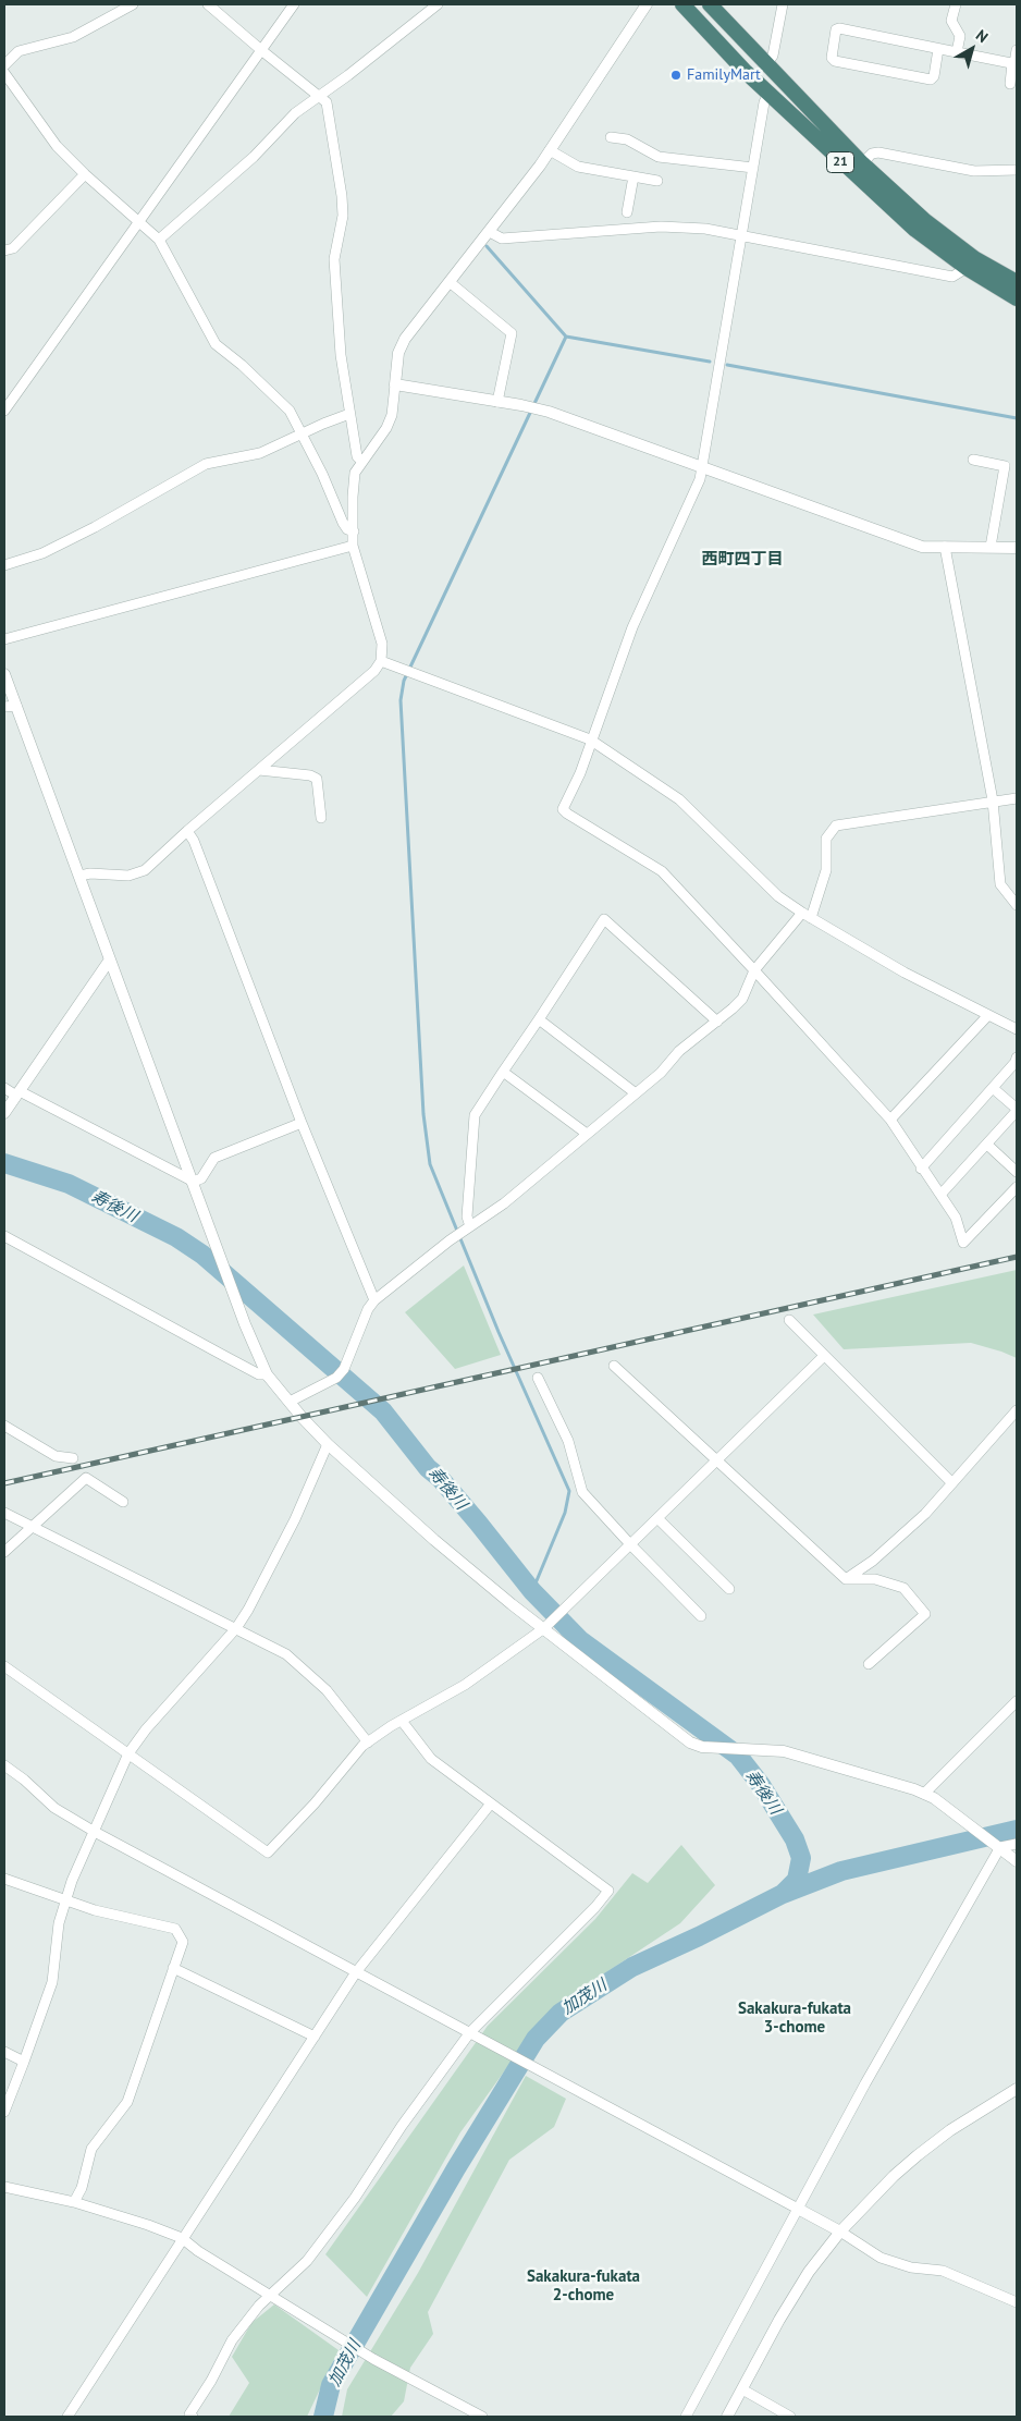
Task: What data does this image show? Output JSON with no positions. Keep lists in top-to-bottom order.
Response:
{
  "streets": {
    "highway": ["21"]
  },
  "districts": ["西町四丁目", "Sakakura-fukata 3-chome", "Sakakura-fukata 2-chome"],
  "water": ["寿後川", "加茂川"],
  "places": ["FamilyMart"],
  "north": "top right"
}
